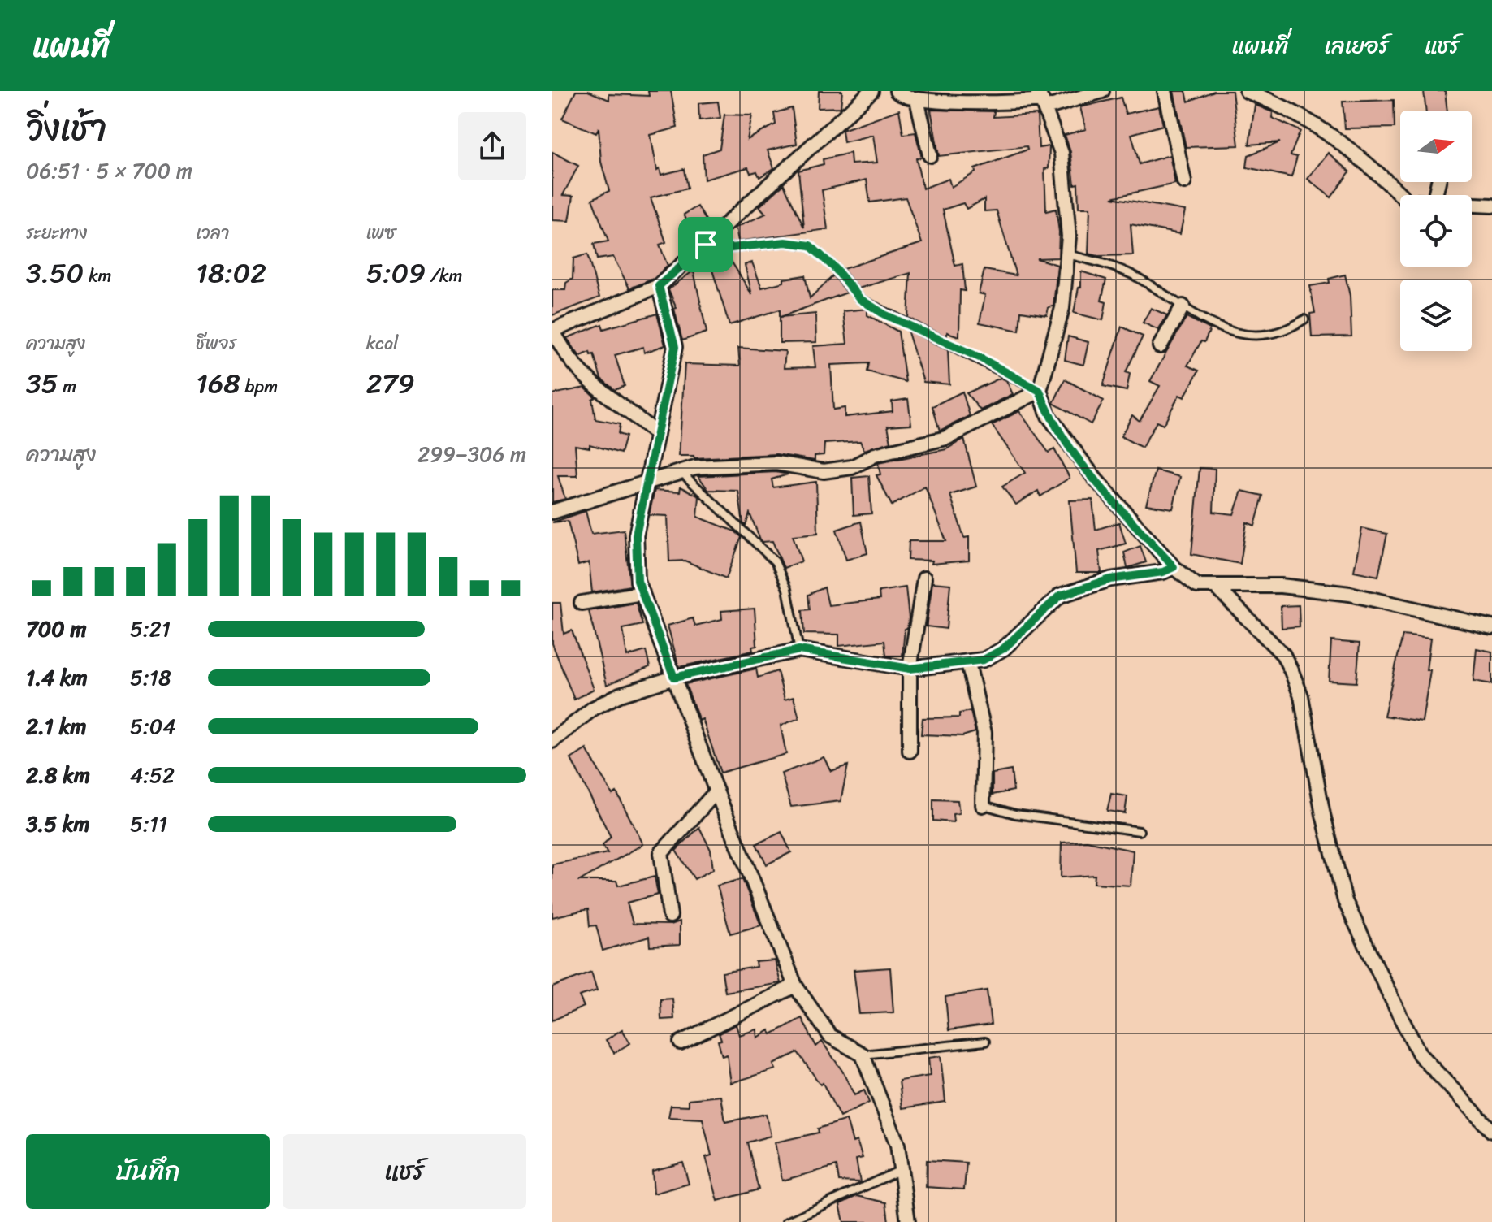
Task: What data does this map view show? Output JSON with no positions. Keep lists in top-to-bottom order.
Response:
{
  "north": "right",
  "page": {
    "header": "แผนที่",
    "nav": ["แผนที่", "เลเยอร์", "แชร์"],
    "heading": ["วิ่งเช้า", "06:51 · 5 × 700 m"],
    "stats": [
      ["ระยะทาง", "3.50 km"],
      ["เวลา", "18:02"],
      ["เพซ", "5:09 /km"],
      ["ความสูง", "35 m"],
      ["ชีพจร", "168 bpm"],
      ["kcal", "279"]
    ],
    "chart": ["ความสูง", "299–306 m"],
    "list": [
      {
        "name": "700 m",
        "note": "5:21"
      },
      {
        "name": "1.4 km",
        "note": "5:18"
      },
      {
        "name": "2.1 km",
        "note": "5:04"
      },
      {
        "name": "2.8 km",
        "note": "4:52"
      },
      {
        "name": "3.5 km",
        "note": "5:11"
      }
    ],
    "buttons": ["บันทึก", "แชร์"]
  }
}
